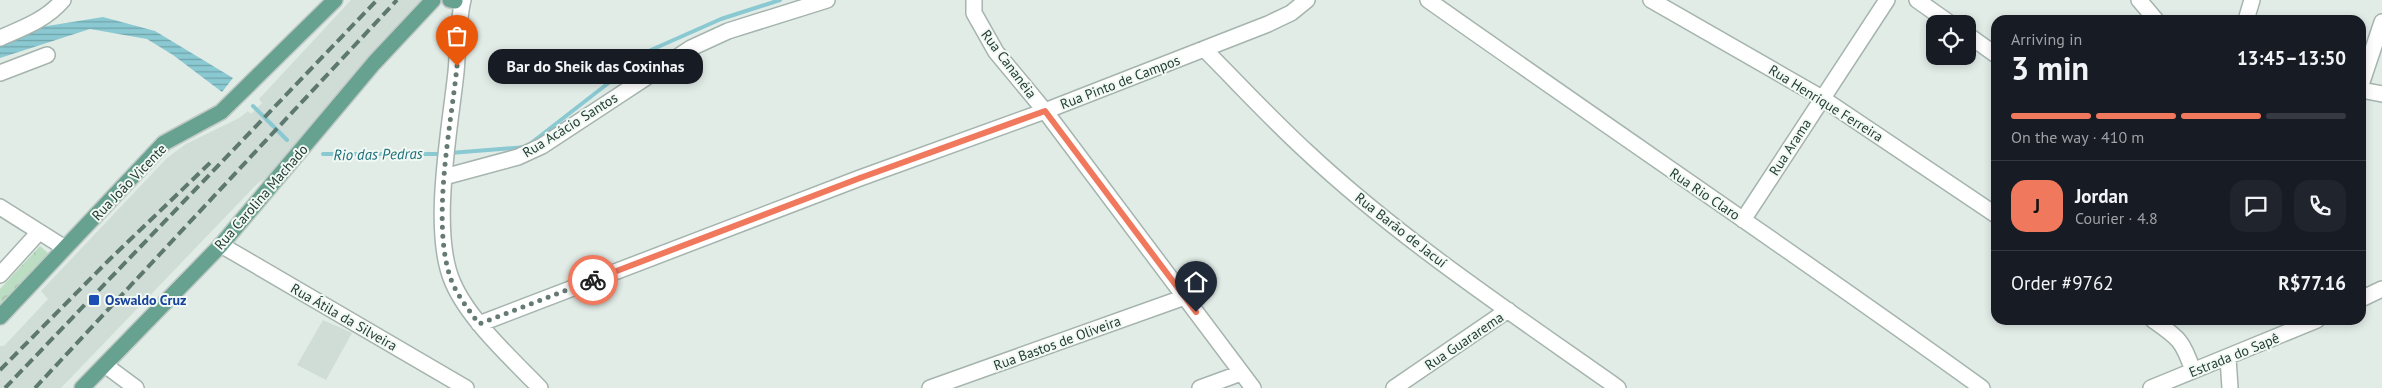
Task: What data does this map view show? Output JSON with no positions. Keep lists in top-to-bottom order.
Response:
{
  "streets": {
    "main road": ["Rua João Vicente", "Rua Carolina Machado"],
    "street": [
      "Rua Cananéia",
      "Rua Pinto de Campos",
      "Rua Henrique Ferreira",
      "Rua Acácio Santos",
      "Rua Arama",
      "Rua Rio Claro",
      "Rua Barão de Jacuí",
      "Rua Átila da Silveira",
      "Rua Guararema",
      "Rua Bastos de Oliveira",
      "Estrada do Sapê"
    ]
  },
  "crossings": [
    ["Rua Cananéia", "Rua Pinto de Campos"],
    ["Rua Cananéia", "Rua Bastos de Oliveira"],
    ["Rua Pinto de Campos", "Rua Barão de Jacuí"],
    ["Rua Henrique Ferreira", "Rua Arama"],
    ["Rua Arama", "Rua Rio Claro"],
    ["Rua Carolina Machado", "Rua Átila da Silveira"],
    ["Rua Barão de Jacuí", "Rua Guararema"]
  ],
  "water": ["Rio das Pedras"],
  "places": {
    "other": ["Bar do Sheik das Coxinhas"],
    "transit": ["Oswaldo Cruz"]
  },
  "page": {
    "heading": ["3 min", "Arriving in", "13:45–13:50"],
    "panel": [
      "Jordan",
      "Courier · 4.8",
      "Order #9762",
      "R$77.16"
    ],
    "bubble": "Bar do Sheik das Coxinhas",
    "bar": "On the way · 410 m",
    "round": "J"
  }
}
